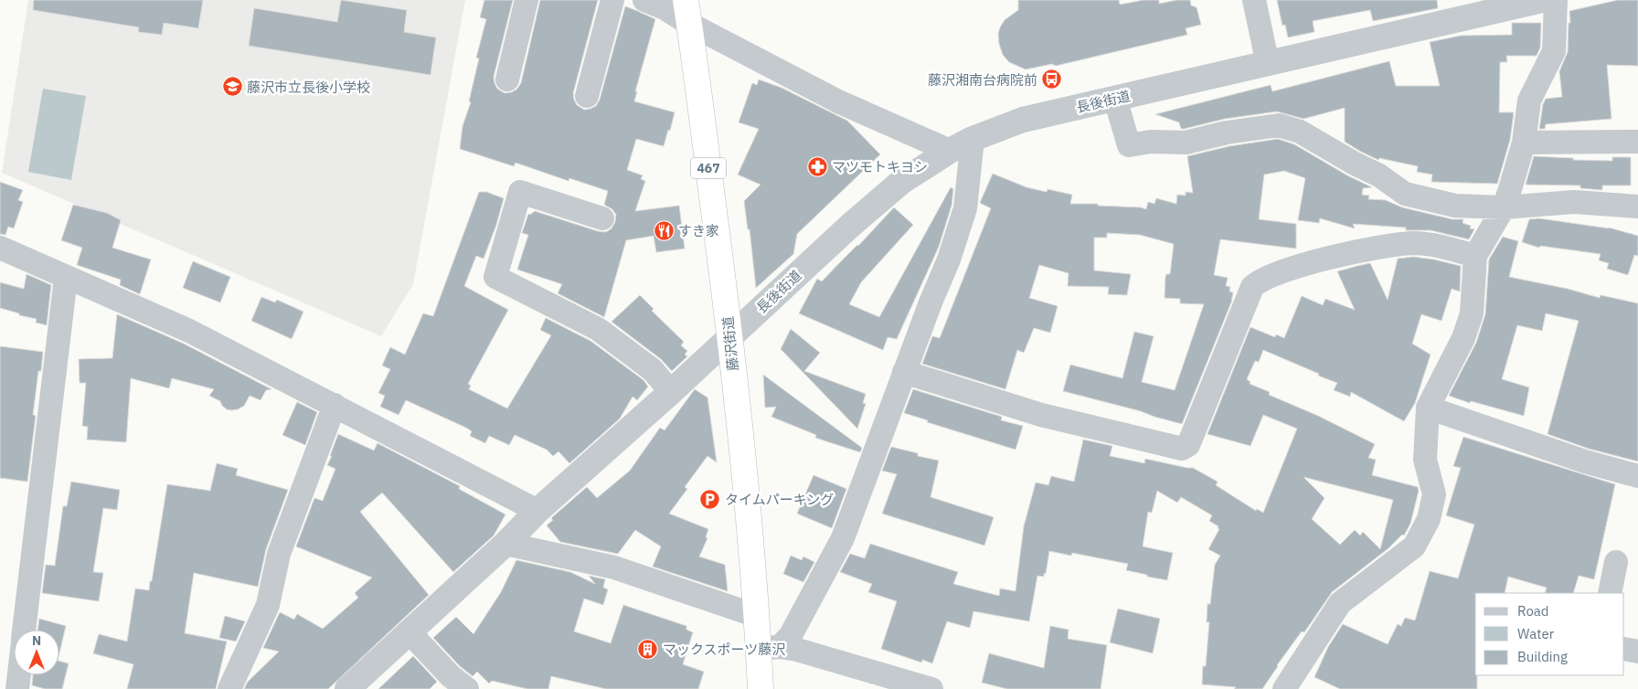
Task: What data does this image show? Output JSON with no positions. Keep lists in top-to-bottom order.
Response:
{
  "streets": {
    "highway": ["467", "藤沢街道"],
    "street": ["長後街道"]
  },
  "crossings": [
    ["長後街道", "藤沢街道"]
  ],
  "places": {
    "bus stop": ["藤沢湘南台病院前"],
    "school or university": ["藤沢市立長後小学校"],
    "pharmacy": ["マツモトキヨシ"],
    "restaurant": ["すき家"],
    "parking": ["タイムパーキング"],
    "building": ["マックスポーツ藤沢"]
  },
  "legend": ["Road", "Water", "Building"],
  "north": "top"
}
